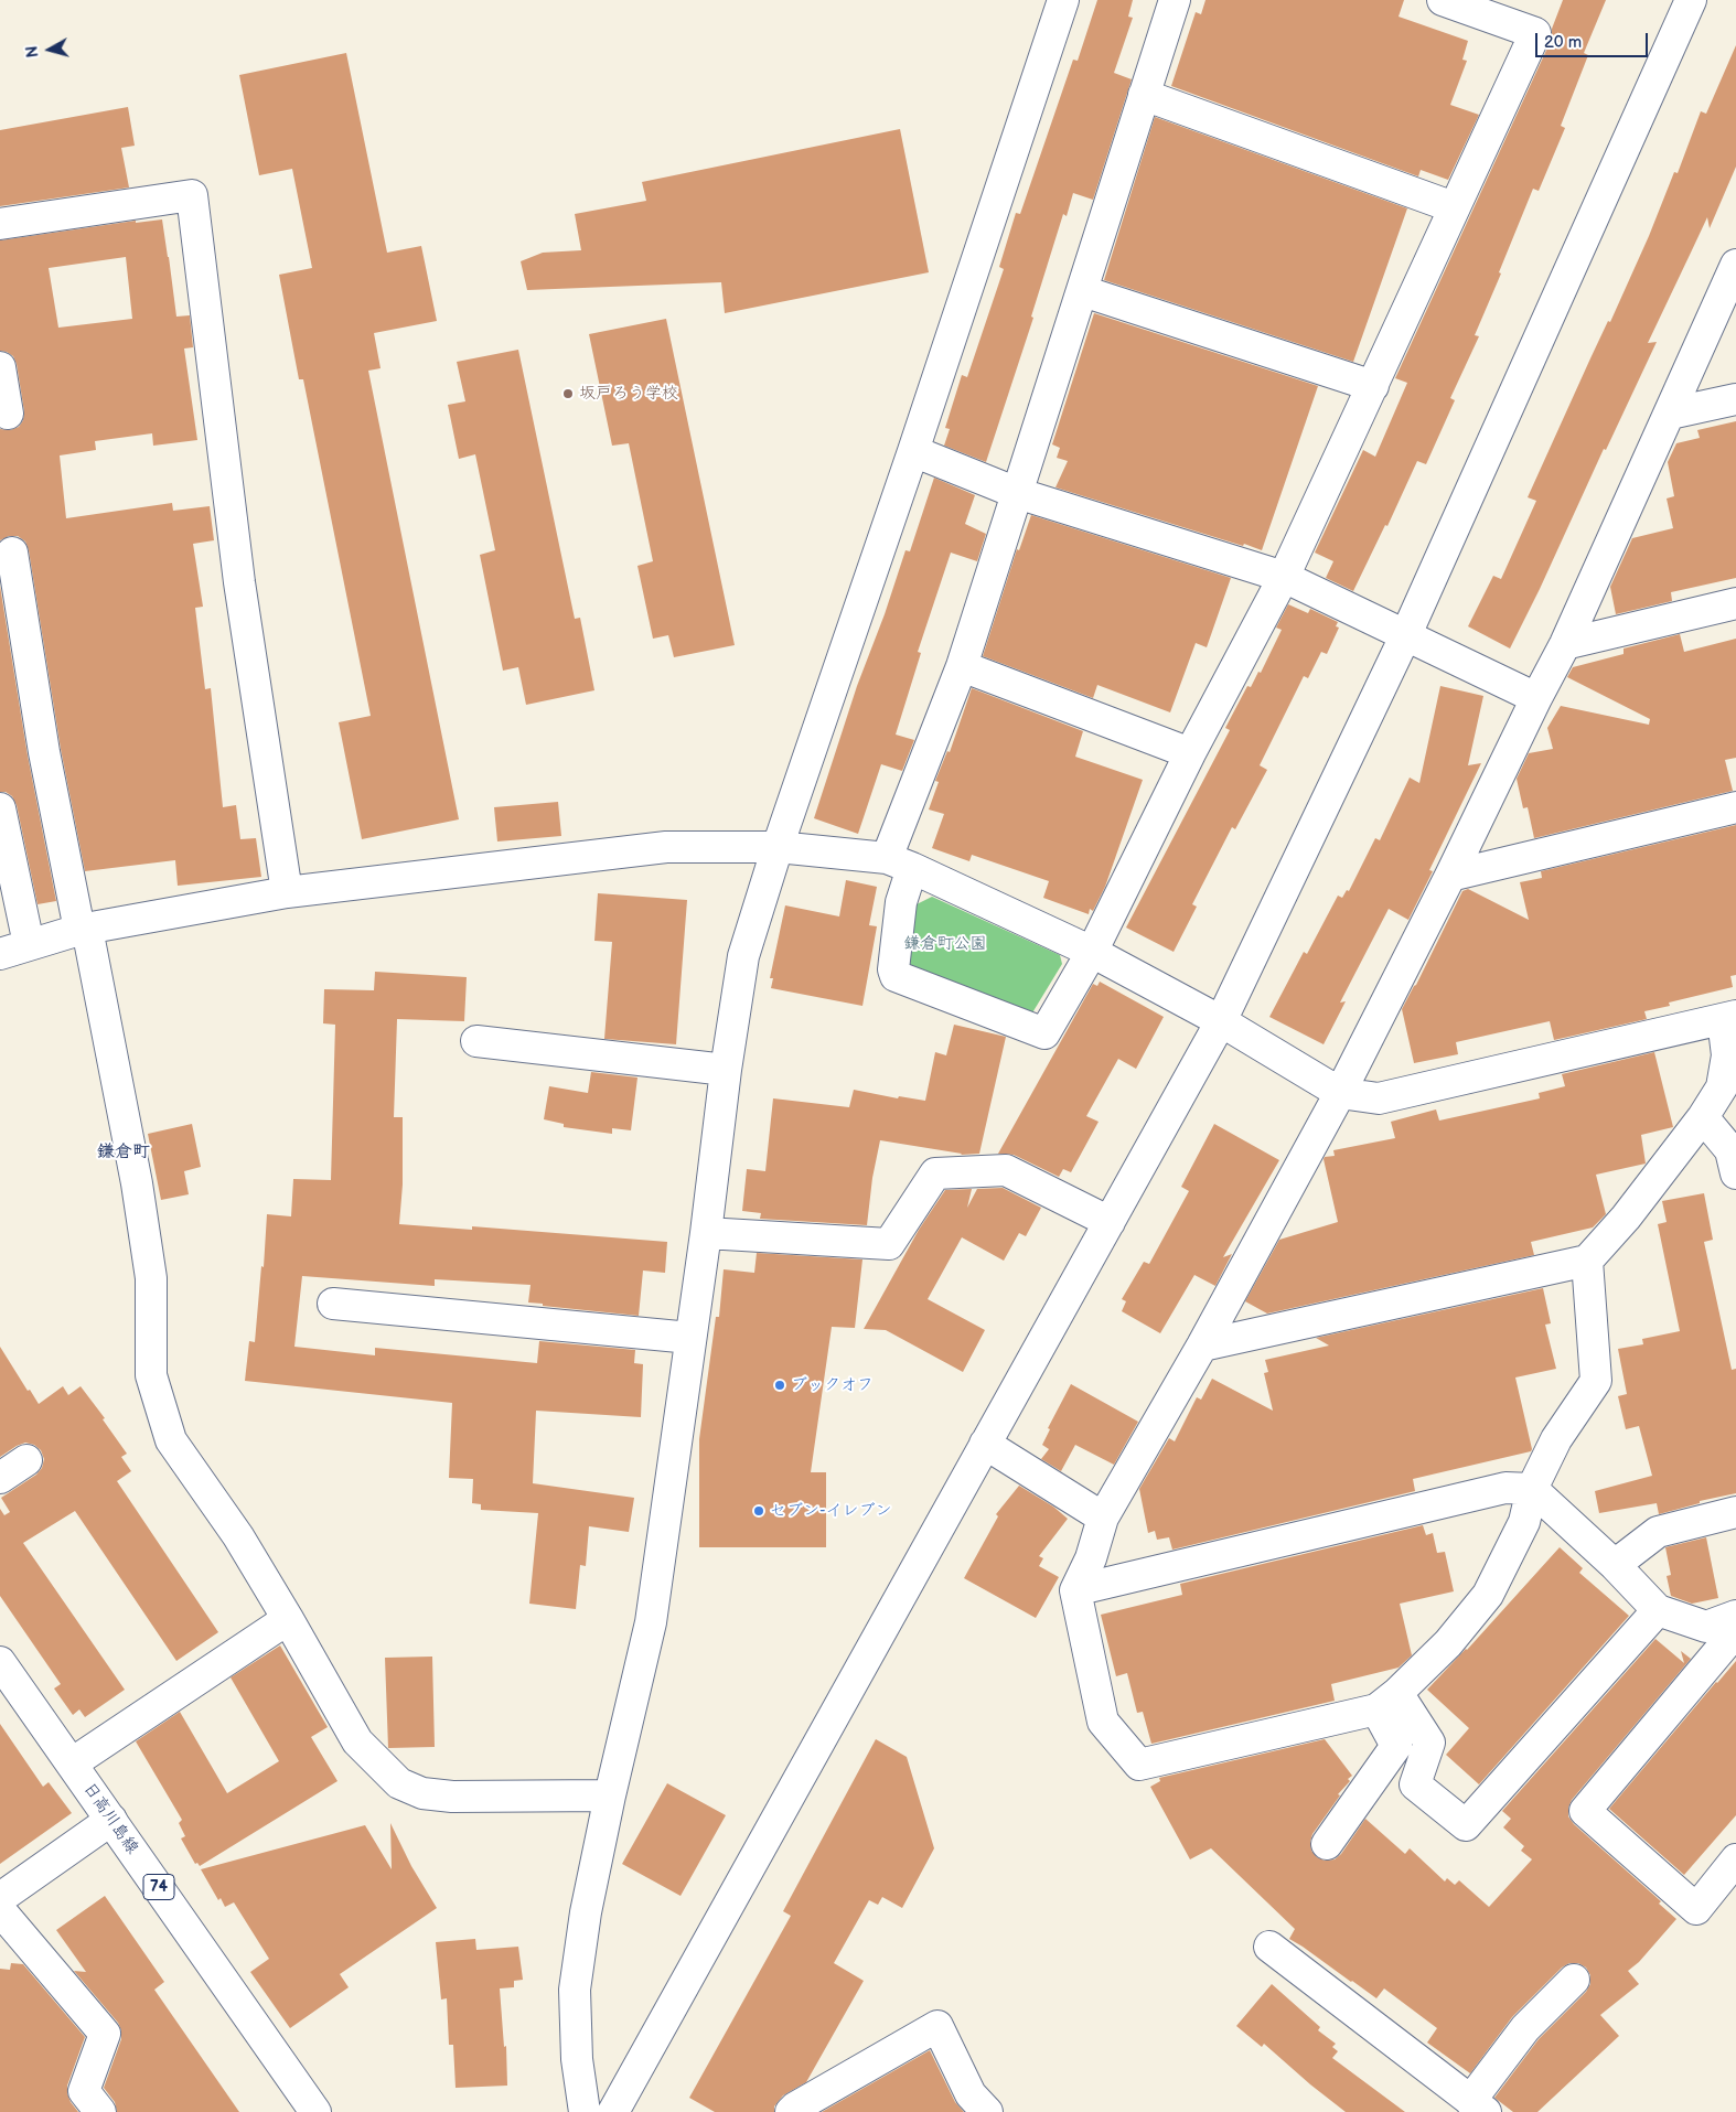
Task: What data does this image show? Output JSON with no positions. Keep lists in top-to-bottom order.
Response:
{
  "streets": {
    "street": ["日高川島線", "74"]
  },
  "districts": ["鎌倉町"],
  "parks": ["鎌倉町公園"],
  "places": ["坂戸ろう学校", "ブックオフ", "セブン-イレブン"],
  "scale_bar": "20 m",
  "north": "left"
}
